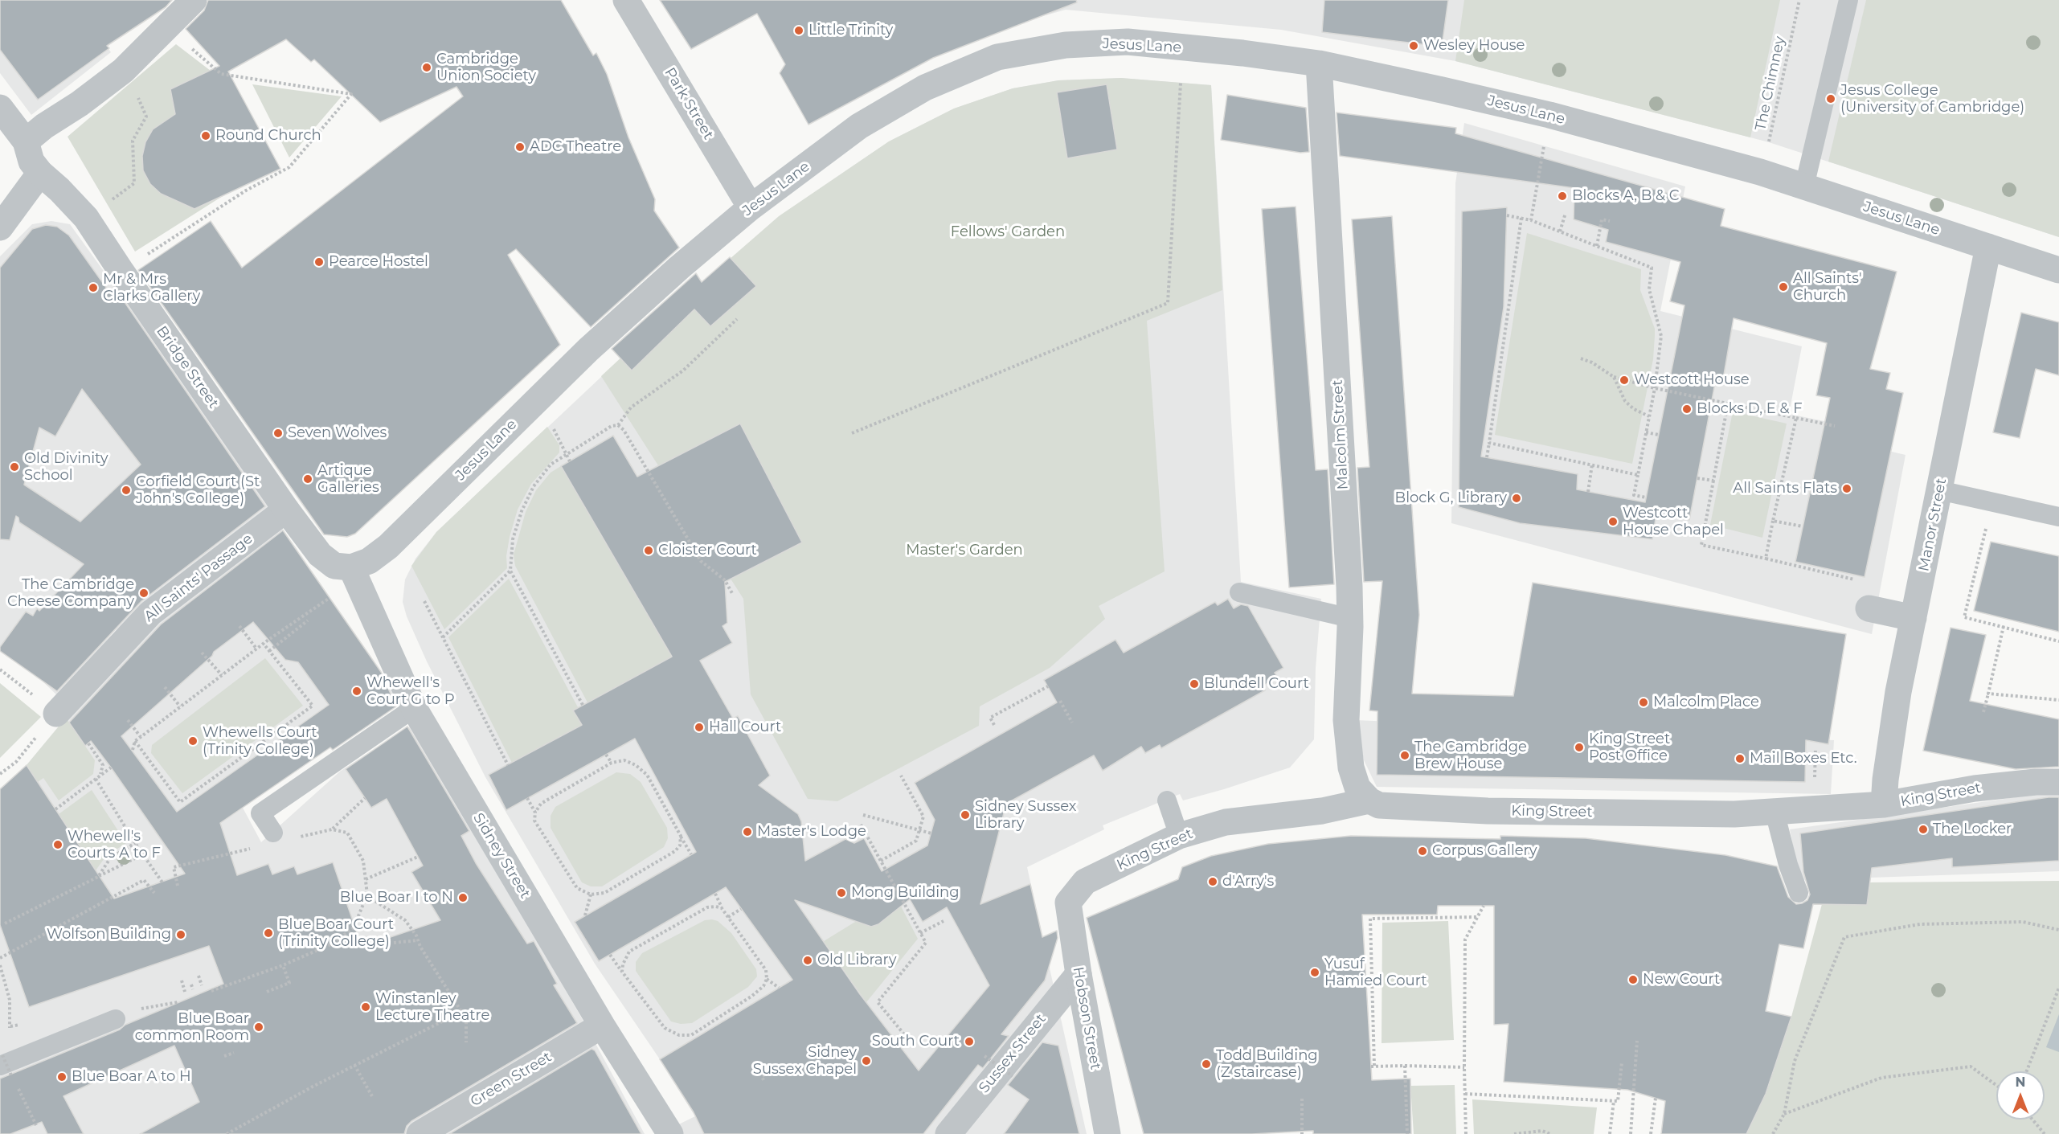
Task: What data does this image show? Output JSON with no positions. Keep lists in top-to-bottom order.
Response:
{
  "streets": {
    "street": [
      "Jesus Lane",
      "Park Street",
      "Bridge Street",
      "Malcolm Street",
      "Manor Street",
      "All Saints' Passage",
      "King Street",
      "Sidney Street",
      "Hobson Street",
      "Sussex Street",
      "Green Street"
    ],
    "path": ["The Chimney"]
  },
  "crossings": [
    ["Jesus Lane", "The Chimney"],
    ["Jesus Lane", "Park Street"],
    ["Jesus Lane", "Bridge Street"],
    ["Jesus Lane", "Malcolm Street"],
    ["Jesus Lane", "Manor Street"],
    ["Jesus Lane", "Sidney Street"],
    ["Bridge Street", "All Saints' Passage"],
    ["Bridge Street", "Sidney Street"],
    ["Malcolm Street", "King Street"],
    ["Manor Street", "King Street"],
    ["King Street", "Hobson Street"],
    ["Sidney Street", "Green Street"],
    ["Hobson Street", "Sussex Street"]
  ],
  "parks": ["Fellows' Garden", "Master's Garden"],
  "places": [
    "Little Trinity",
    "Wesley House",
    "Cambridge Union Society",
    "Jesus College (University of Cambridge)",
    "Round Church",
    "ADC Theatre",
    "Blocks A, B & C",
    "Pearce Hostel",
    "All Saints' Church",
    "Mr & Mrs Clarks Gallery",
    "Westcott House",
    "Blocks D, E & F",
    "Seven Wolves",
    "Old Divinity School",
    "Artique Galleries",
    "All Saints Flats",
    "Corfield Court (St John's College)",
    "Block G, Library",
    "Westcott House Chapel",
    "Cloister Court",
    "The Cambridge Cheese Company",
    "Blundell Court",
    "Whewell's Court G to P",
    "Malcolm Place",
    "Hall Court",
    "Whewells Court (Trinity College)",
    "King Street Post Office",
    "The Cambridge Brew House",
    "Mail Boxes Etc.",
    "Sidney Sussex Library",
    "The Locker",
    "Master's Lodge",
    "Whewell's Courts A to F",
    "Corpus Gallery",
    "d'Arry's",
    "Mong Building",
    "Blue Boar I to N",
    "Blue Boar Court (Trinity College)",
    "Wolfson Building",
    "Old Library",
    "Yusuf Hamied Court",
    "New Court",
    "Winstanley Lecture Theatre",
    "Blue Boar common Room",
    "South Court",
    "Sidney Sussex Chapel",
    "Todd Building (Z staircase)",
    "Blue Boar A to H"
  ],
  "north": "top"
}
